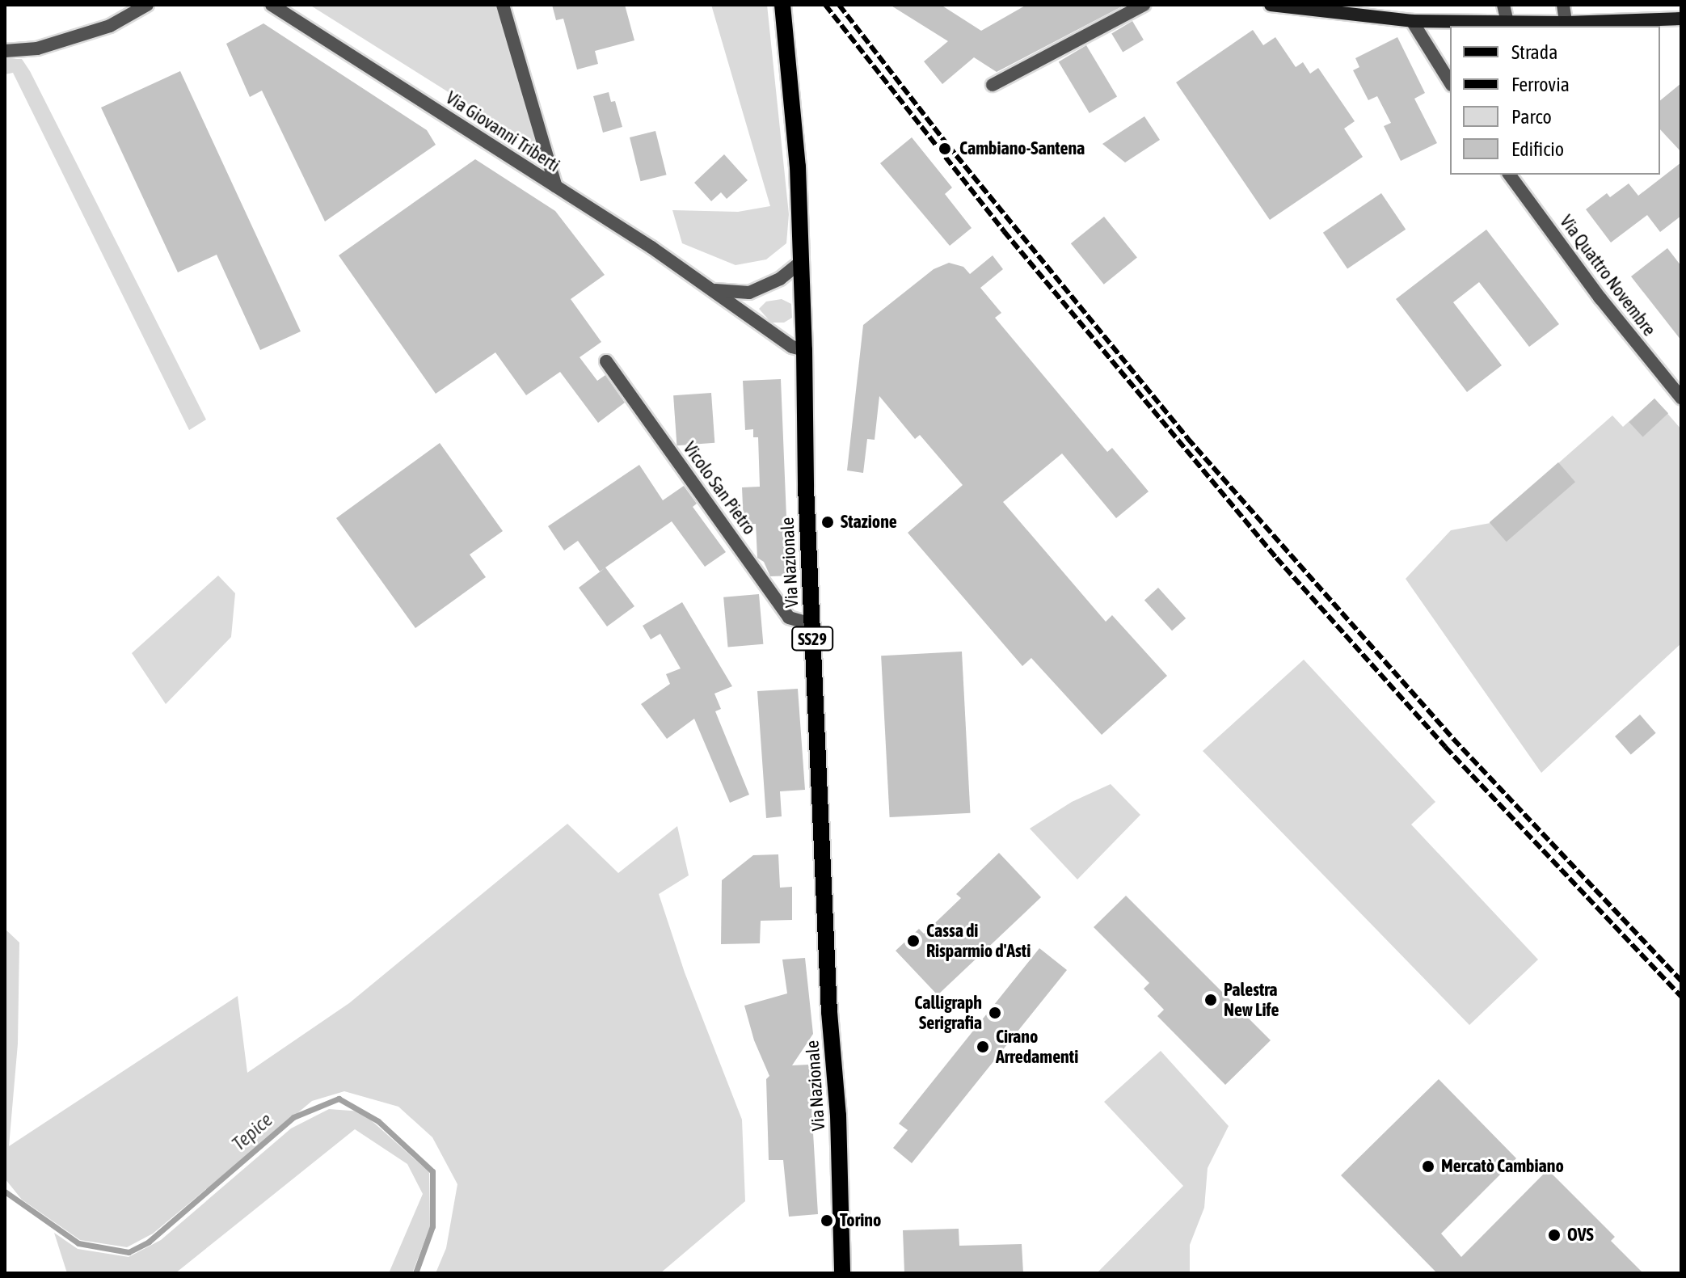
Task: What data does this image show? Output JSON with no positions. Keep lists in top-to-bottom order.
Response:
{
  "streets": {
    "main road": ["Via Nazionale", "SS29"],
    "street": ["Via Giovanni Triberti", "Via Quattro Novembre", "Vicolo San Pietro"]
  },
  "crossings": [
    ["Via Giovanni Triberti", "Via Nazionale"],
    ["Vicolo San Pietro", "Via Nazionale"]
  ],
  "water": ["Tepice"],
  "places": [
    "Cambiano-Santena",
    "Stazione",
    "Cassa di Risparmio d'Asti",
    "Palestra New Life",
    "Calligraph Serigrafia",
    "Cirano Arredamenti",
    "Mercatò Cambiano",
    "Torino",
    "OVS"
  ],
  "legend": [
    "Strada",
    "Ferrovia",
    "Parco",
    "Edificio"
  ]
}
